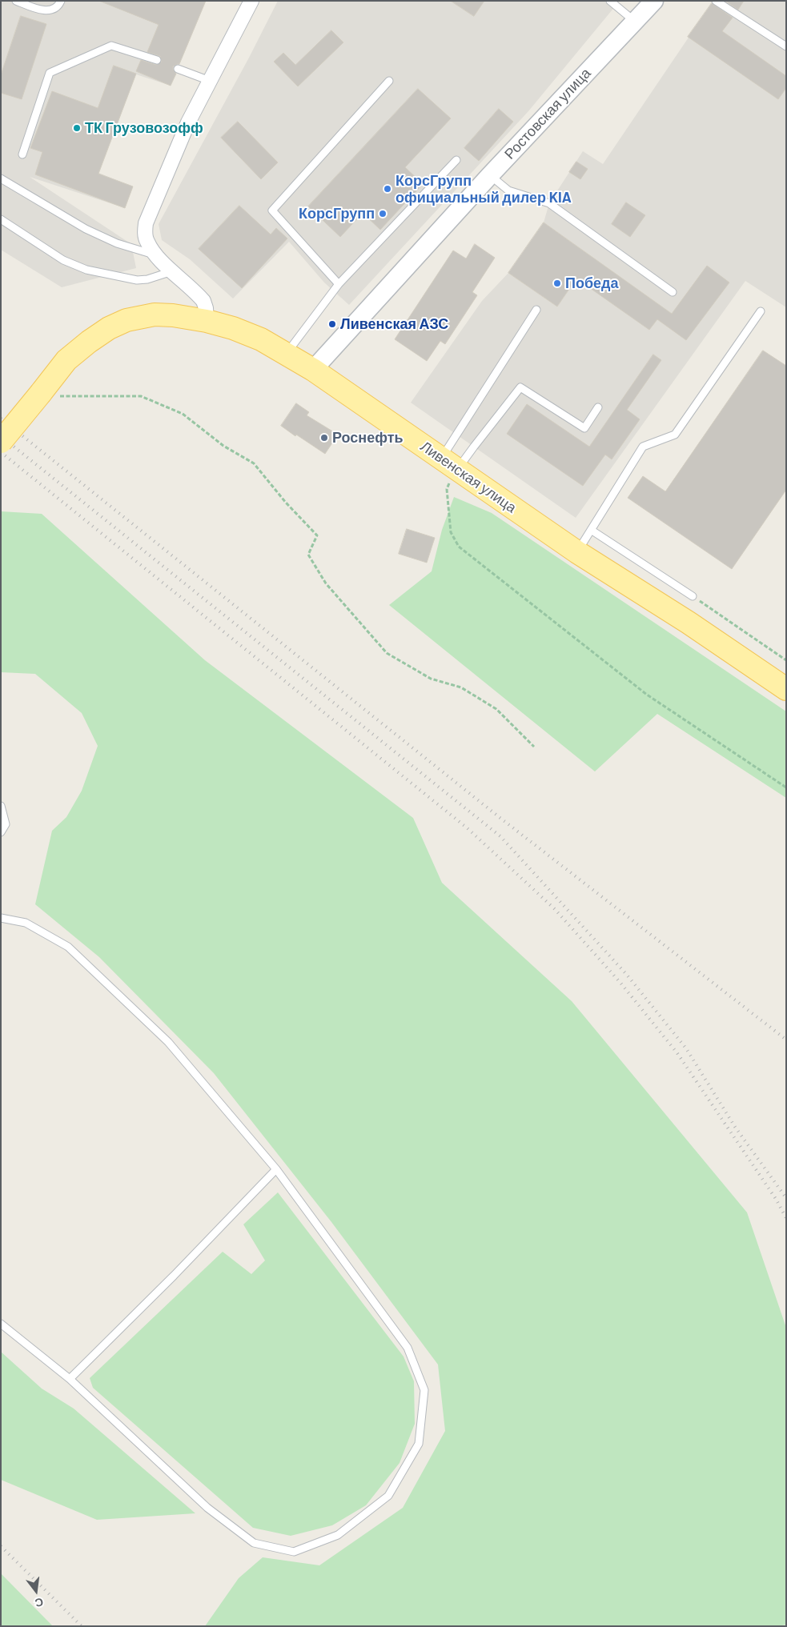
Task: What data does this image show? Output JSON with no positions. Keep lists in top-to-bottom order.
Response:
{
  "streets": {
    "main road": ["Ливенская улица"],
    "street": ["Ростовская улица"]
  },
  "crossings": [
    ["Ростовская улица", "Ливенская улица"]
  ],
  "places": [
    "ТК Грузовозофф",
    "КорсГрупп официальный дилер KIA",
    "КорсГрупп",
    "Победа",
    "Ливенская АЗС",
    "Роснефть"
  ],
  "north": "bottom"
}
